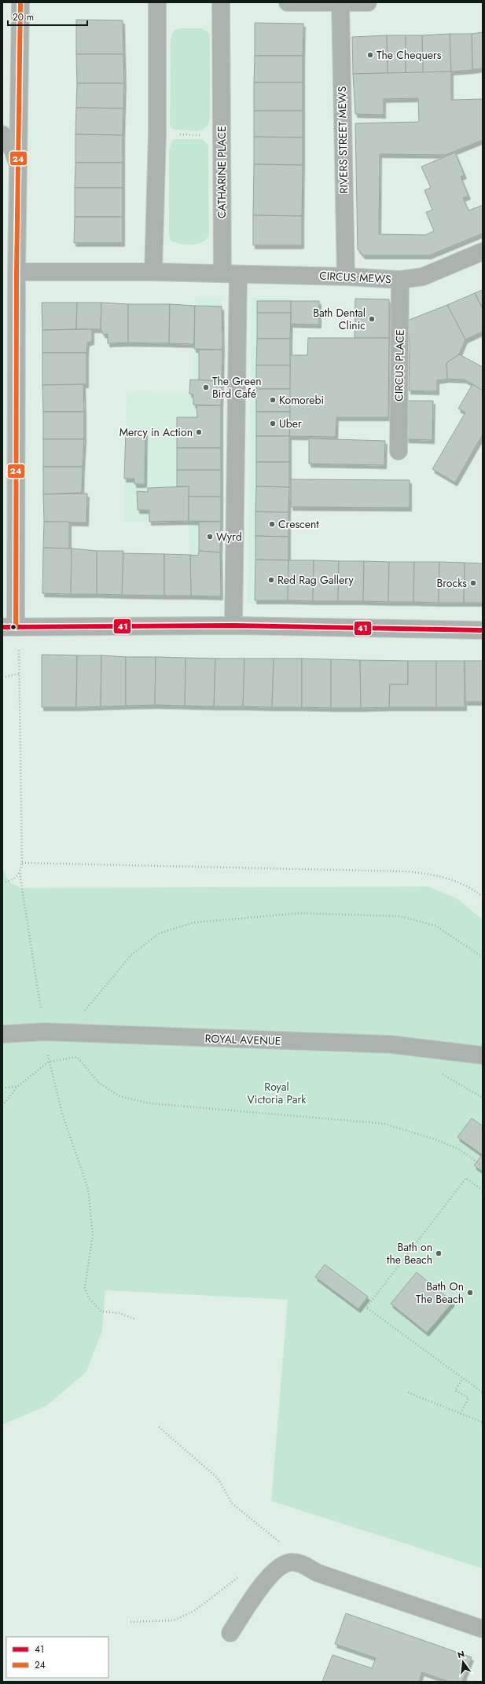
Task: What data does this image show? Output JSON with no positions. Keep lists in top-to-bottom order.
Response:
{
  "streets": {
    "street": [
      "RIVERS STREET MEWS",
      "CATHARINE PLACE",
      "CIRCUS MEWS",
      "CIRCUS PLACE",
      "ROYAL AVENUE"
    ]
  },
  "crossings": [
    ["RIVERS STREET MEWS", "CIRCUS MEWS"],
    ["CATHARINE PLACE", "CIRCUS MEWS"],
    ["CIRCUS MEWS", "CIRCUS PLACE"]
  ],
  "parks": ["Royal Victoria Park"],
  "places": [
    "The Chequers",
    "Bath Dental Clinic",
    "The Green Bird Café",
    "Komorebi",
    "Uber",
    "Mercy in Action",
    "Crescent",
    "Wyrd",
    "Red Rag Gallery",
    "Brocks",
    "Bath on the Beach",
    "Bath On The Beach"
  ],
  "lines": ["transit line 24", "transit line 41"],
  "legend": ["41", "24"],
  "scale_bar": "20 m",
  "north": "top"
}
